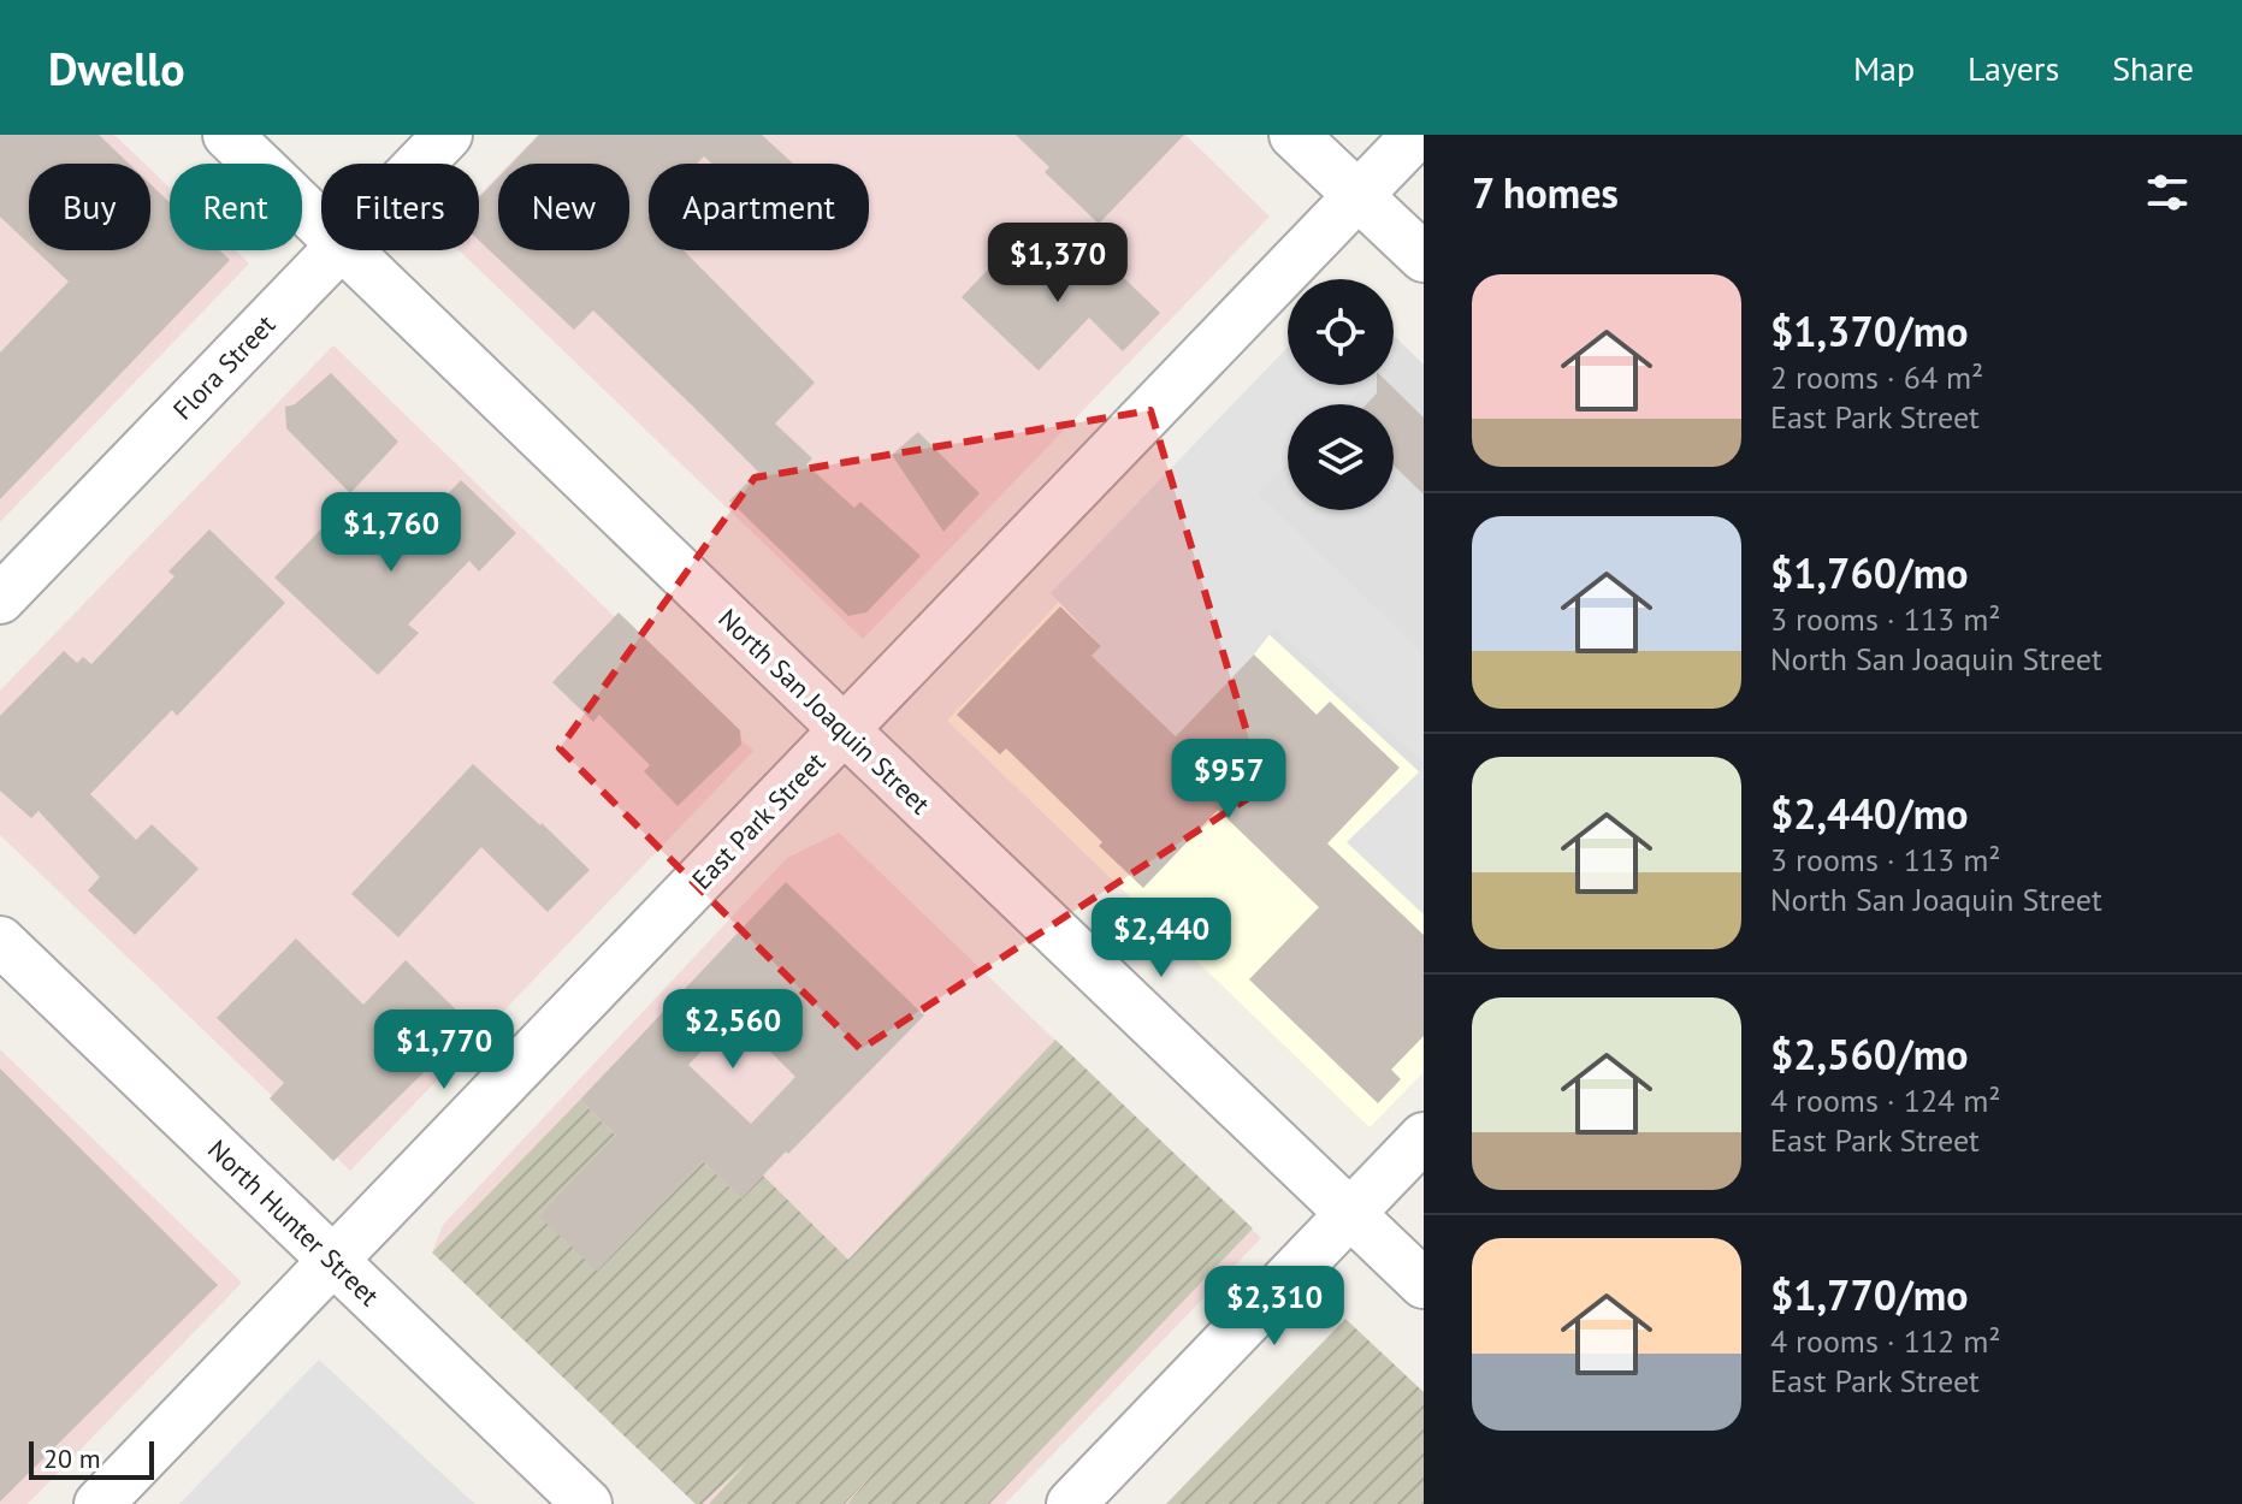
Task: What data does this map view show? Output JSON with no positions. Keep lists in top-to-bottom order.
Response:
{
  "streets": {
    "street": [
      "Flora Street",
      "North San Joaquin Street",
      "East Park Street",
      "North Hunter Street"
    ]
  },
  "crossings": [
    ["North San Joaquin Street", "East Park Street"],
    ["East Park Street", "North Hunter Street"]
  ],
  "scale_bar": "20 m",
  "page": {
    "header": "Dwello",
    "nav": ["Map", "Layers", "Share"],
    "heading": "7 homes",
    "chip": [
      "Buy",
      "Rent",
      "Filters",
      "New",
      "Apartment"
    ],
    "price": [
      "$1,370",
      "$1,760",
      "$957",
      "$2,440",
      "$2,560",
      "$1,770",
      "$2,310"
    ],
    "list": [
      {
        "name": "$1,370/mo",
        "note": "2 rooms · 64 m² · East Park Street"
      },
      {
        "name": "$1,760/mo",
        "note": "3 rooms · 113 m² · North San Joaquin Street"
      },
      {
        "name": "$2,440/mo",
        "note": "3 rooms · 113 m² · North San Joaquin Street"
      },
      {
        "name": "$2,560/mo",
        "note": "4 rooms · 124 m² · East Park Street"
      },
      {
        "name": "$1,770/mo",
        "note": "4 rooms · 112 m² · East Park Street"
      }
    ],
    "scale": "20 m"
  }
}
